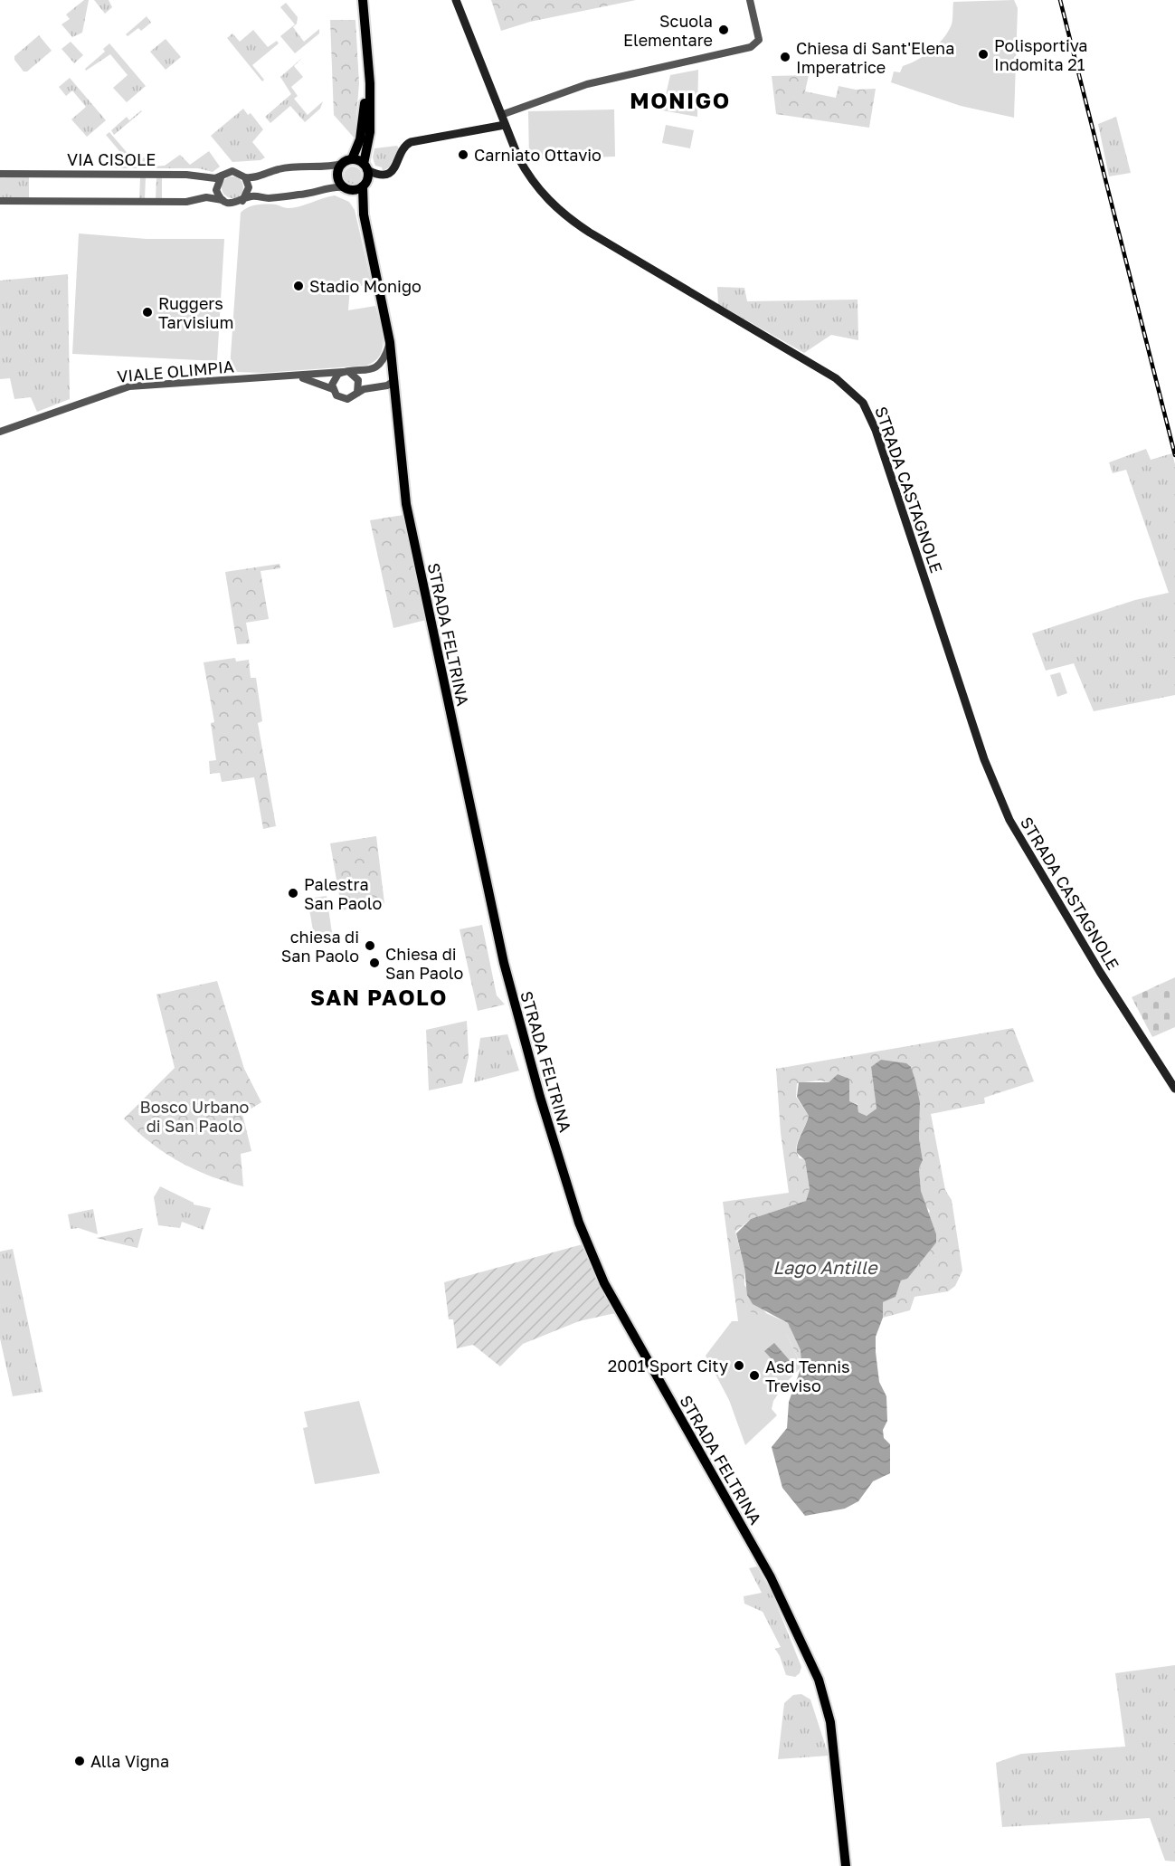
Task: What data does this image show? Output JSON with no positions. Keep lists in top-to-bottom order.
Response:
{
  "streets": {
    "main road": ["STRADA CASTAGNOLE", "STRADA FELTRINA"],
    "street": ["VIA CISOLE", "VIALE OLIMPIA"]
  },
  "crossings": [
    ["VIA CISOLE", "STRADA FELTRINA"],
    ["VIALE OLIMPIA", "STRADA FELTRINA"]
  ],
  "districts": ["MONIGO", "SAN PAOLO"],
  "water": ["Lago Antille"],
  "parks": ["Bosco Urbano di San Paolo"],
  "places": [
    "Scuola Elementare",
    "Polisportiva Indomita 21",
    "Chiesa di Sant'Elena Imperatrice",
    "Carniato Ottavio",
    "Stadio Monigo",
    "Ruggers Tarvisium",
    "Palestra San Paolo",
    "chiesa di San Paolo",
    "Chiesa di San Paolo",
    "2001 Sport City",
    "Asd Tennis Treviso",
    "Alla Vigna"
  ]
}
